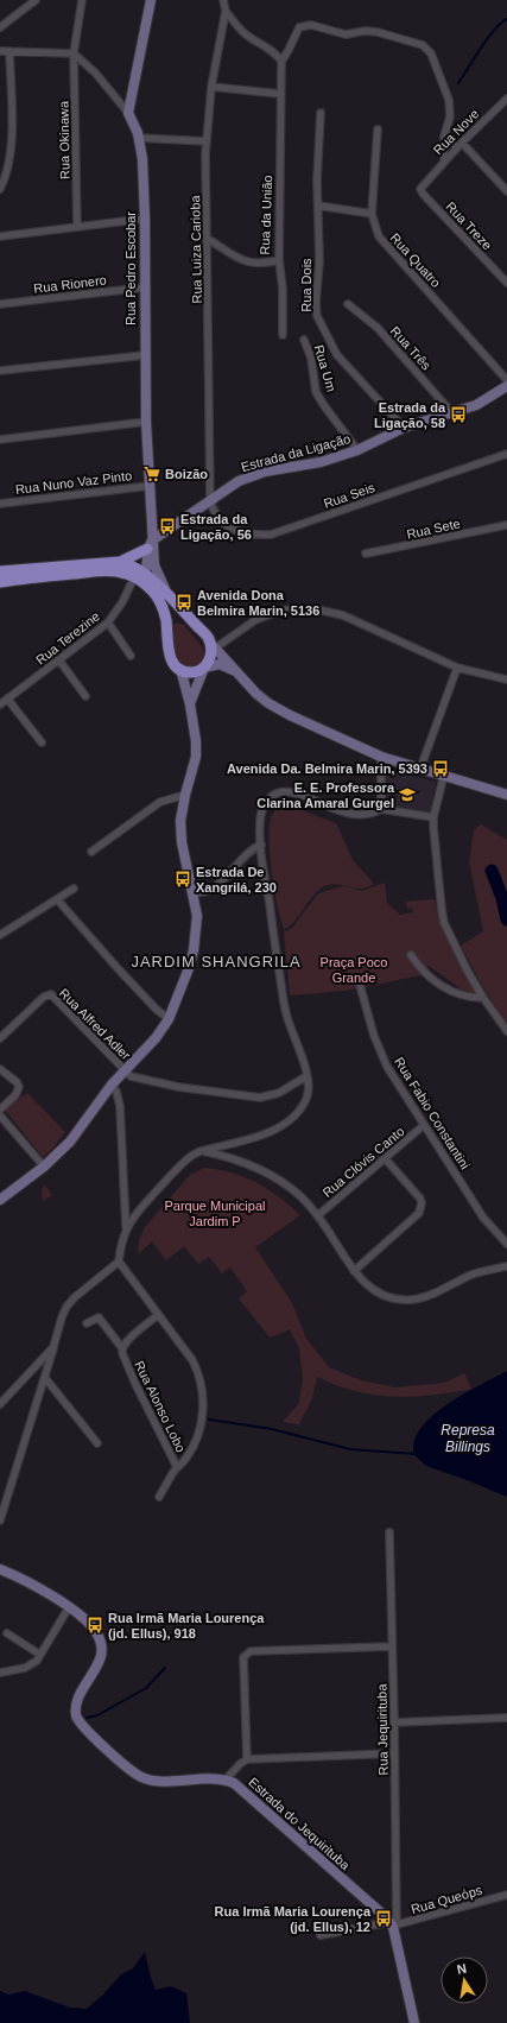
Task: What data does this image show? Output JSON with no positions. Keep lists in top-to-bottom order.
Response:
{
  "streets": {
    "main road": ["Rua Pedro Escobar", "Estrada da Ligação", "Estrada do Jequirituba"],
    "street": [
      "Rua Nove",
      "Rua Okinawa",
      "Rua da União",
      "Rua Treze",
      "Rua Luiza Carioba",
      "Rua Quatro",
      "Rua Rionero",
      "Rua Dois",
      "Rua Três",
      "Rua Um",
      "Rua Nuno Vaz Pinto",
      "Rua Seis",
      "Rua Sete",
      "Rua Terezine",
      "Rua Alfred Adler",
      "Rua Fabio Constantini",
      "Rua Clóvis Canto",
      "Rua Alonso Lobo",
      "Rua Jequirituba",
      "Rua Queóps"
    ]
  },
  "crossings": [
    ["Rua Nove", "Rua Treze"],
    ["Rua da União", "Rua Luiza Carioba"],
    ["Rua Luiza Carioba", "Estrada da Ligação"],
    ["Rua Luiza Carioba", "Rua Seis"],
    ["Rua Pedro Escobar", "Rua Rionero"],
    ["Rua Pedro Escobar", "Estrada da Ligação"],
    ["Rua Pedro Escobar", "Rua Nuno Vaz Pinto"],
    ["Rua Pedro Escobar", "Rua Terezine"],
    ["Rua Dois", "Estrada da Ligação"],
    ["Rua Três", "Estrada da Ligação"],
    ["Rua Um", "Estrada da Ligação"],
    ["Estrada da Ligação", "Rua Seis"],
    ["Rua Fabio Constantini", "Rua Clóvis Canto"],
    ["Rua Jequirituba", "Estrada do Jequirituba"],
    ["Rua Jequirituba", "Rua Queóps"],
    ["Estrada do Jequirituba", "Rua Queóps"]
  ],
  "districts": ["JARDIM SHANGRILA"],
  "water": ["Represa Billings"],
  "parks": ["Praça Poco Grande", "Parque Municipal Jardim P"],
  "places": {
    "bus stop": [
      "Estrada da Ligação, 58",
      "Estrada da Ligação, 56",
      "Avenida Dona Belmira Marin, 5136",
      "Avenida Da. Belmira Marin, 5393",
      "Estrada De Xangrilá, 230",
      "Rua Irmã Maria Lourença (jd. Ellus), 918",
      "Rua Irmã Maria Lourença (jd. Ellus), 12"
    ],
    "supermarket": ["Boizão"],
    "school or university": ["E. E. Professora Clarina Amaral Gurgel"]
  },
  "north": "top"
}
